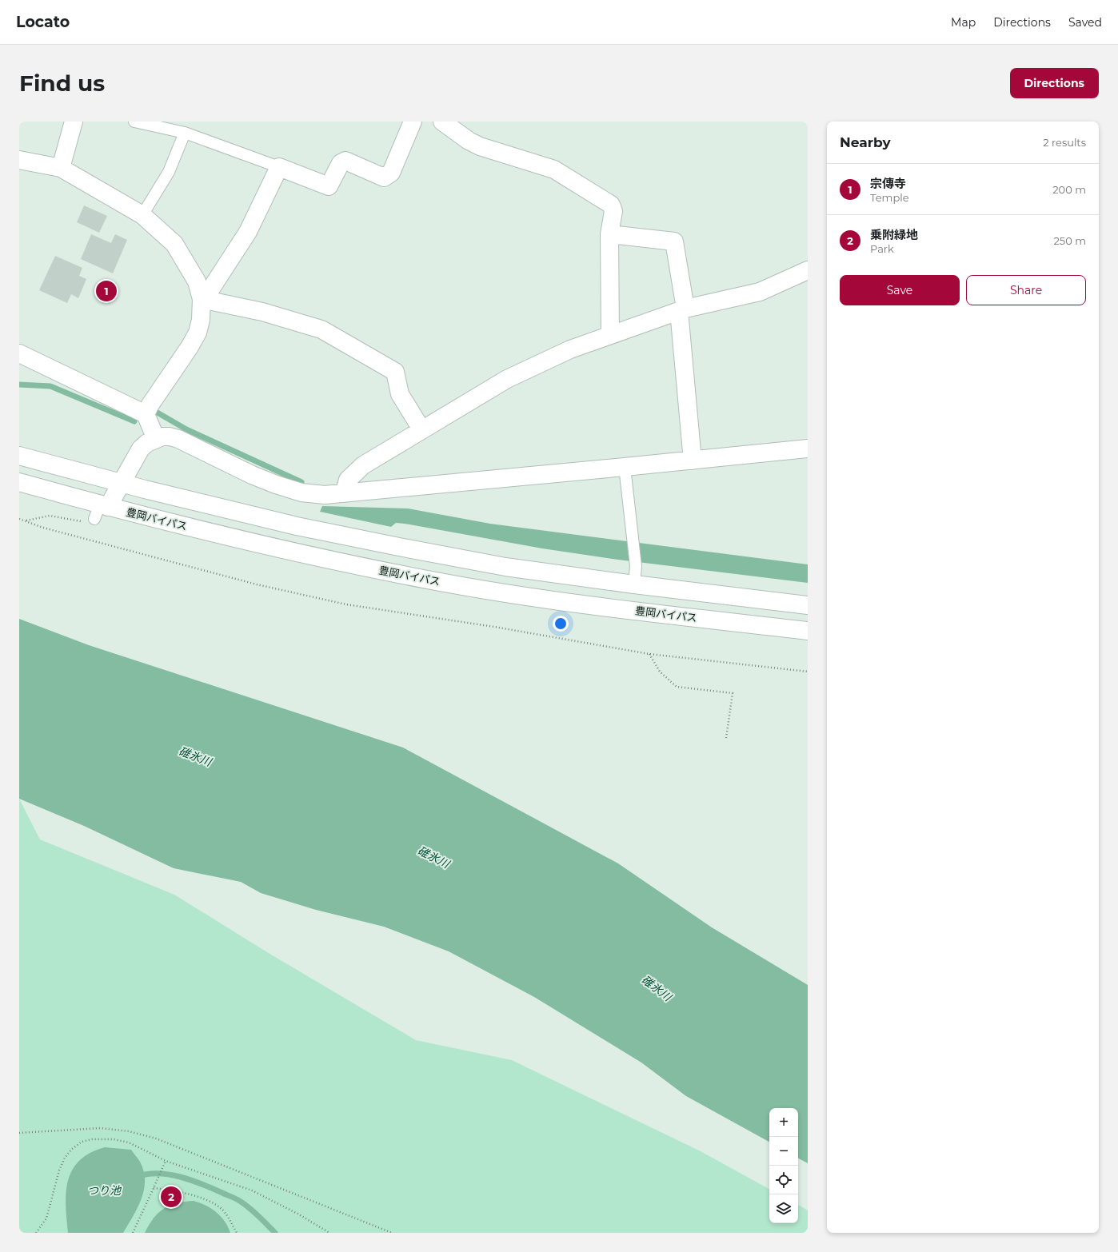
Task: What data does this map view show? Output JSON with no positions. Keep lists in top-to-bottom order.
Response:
{
  "streets": {
    "main road": ["豊岡バイパス"]
  },
  "water": ["碓氷川", "つり池"],
  "page": {
    "header": "Locato",
    "nav": ["Map", "Directions", "Saved"],
    "buttons": [
      "Directions",
      ["Save", "Share"]
    ],
    "title": "Find us",
    "heading": ["Nearby", "2 results"],
    "list": [
      {
        "mark": "1",
        "name": "宗傳寺",
        "note": "Temple",
        "value": "200 m"
      },
      {
        "mark": "2",
        "name": "乗附緑地",
        "note": "Park",
        "value": "250 m"
      }
    ],
    "pins": ["1", "2"],
    "map_buttons": ["+", "−"]
  }
}
